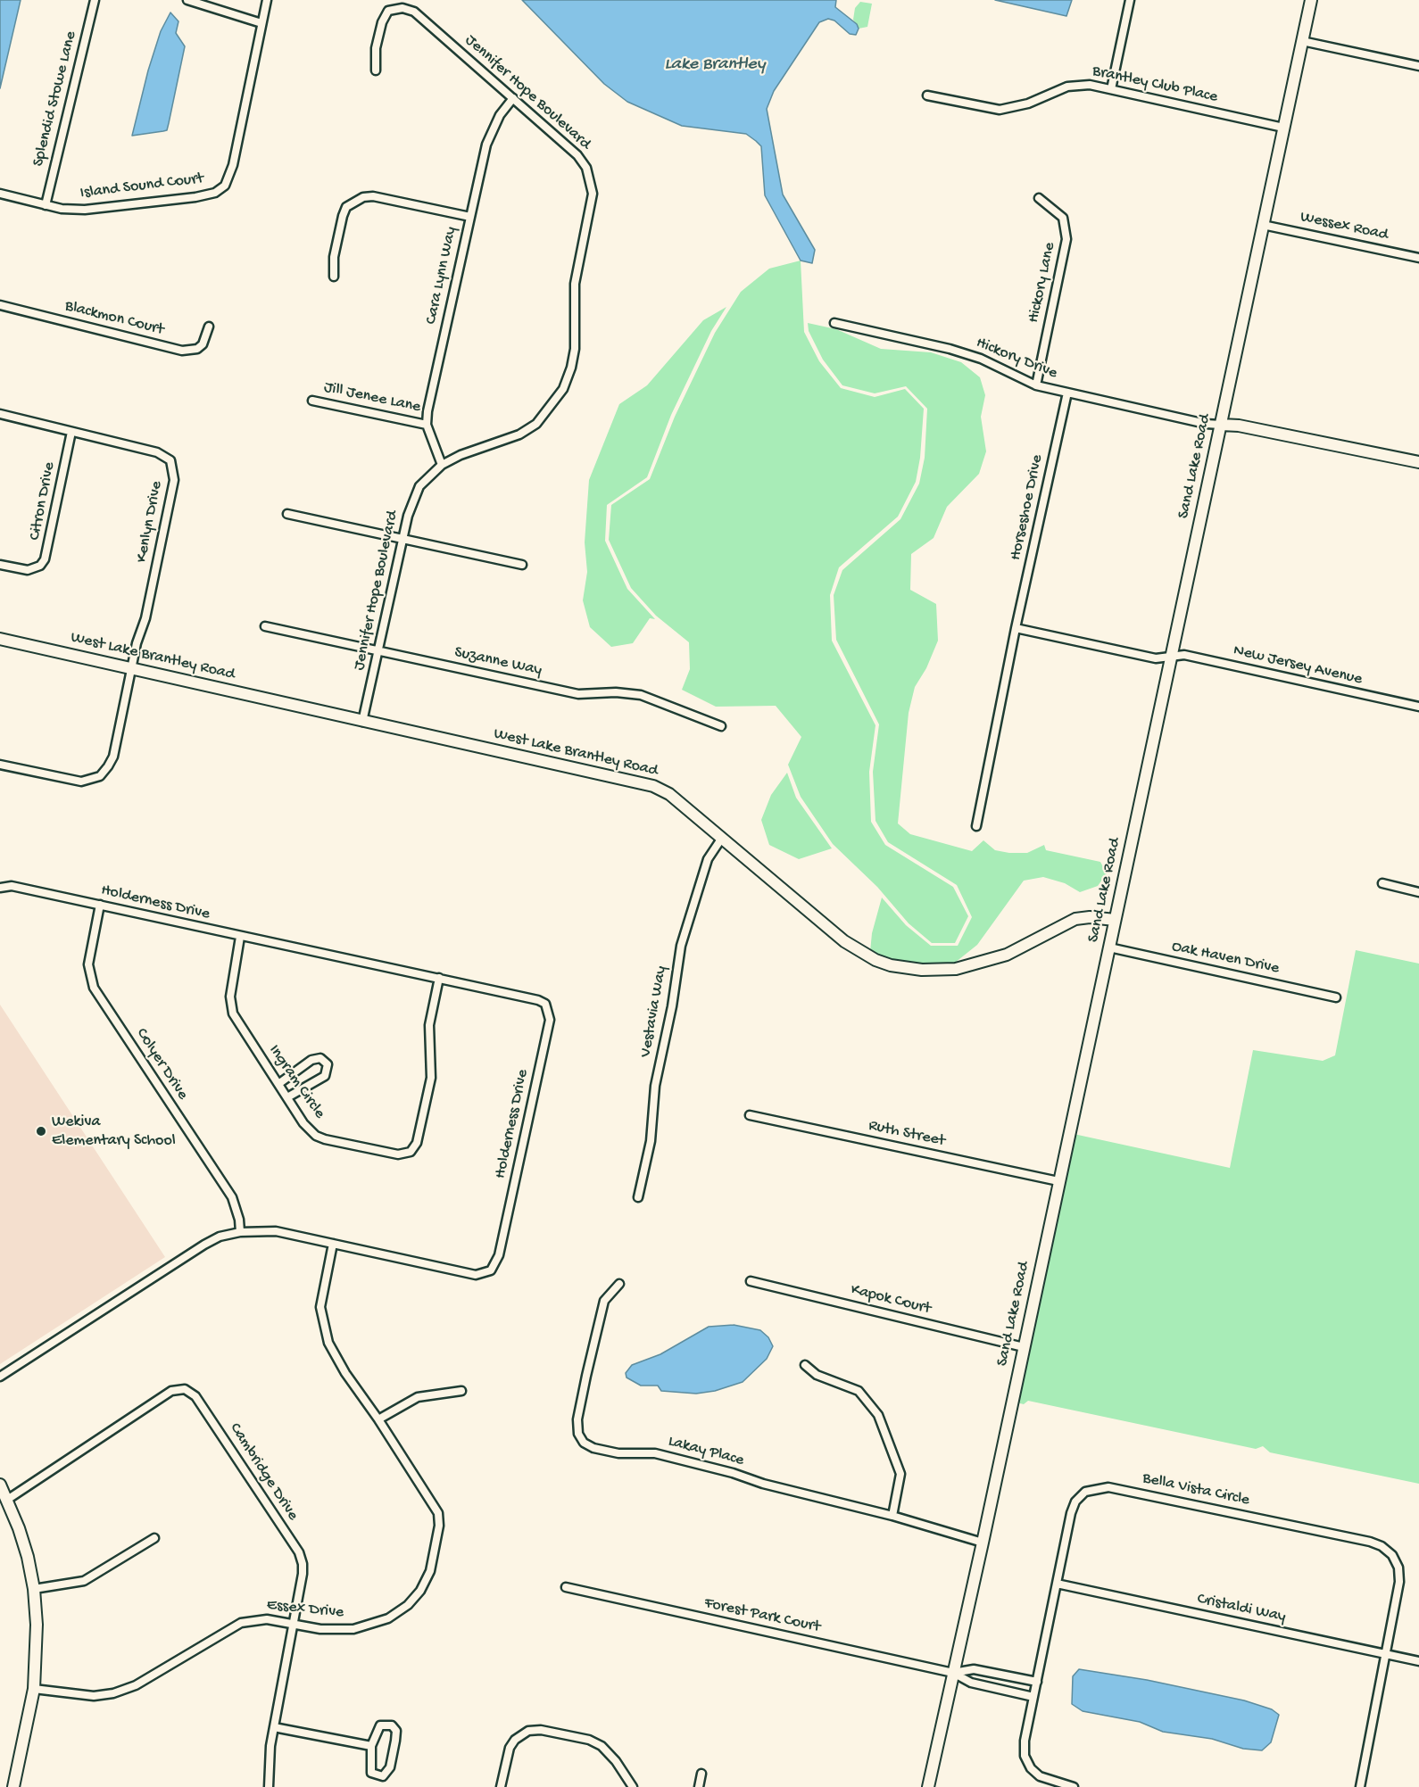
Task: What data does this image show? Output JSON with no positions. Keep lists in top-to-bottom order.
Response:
{
  "streets": {
    "street": [
      "Brantley Club Place",
      "Jennifer Hope Boulevard",
      "Splendid Stowe Lane",
      "Island Sound Court",
      "Wessex Road",
      "Cara Lynn Way",
      "Hickory Lane",
      "Blackmon Court",
      "Hickory Drive",
      "Jill Jenee Lane",
      "Sand Lake Road",
      "Citron Drive",
      "Horseshoe Drive",
      "Kenlyn Drive",
      "West Lake Brantley Road",
      "Suzanne Way",
      "New Jersey Avenue",
      "Holderness Drive",
      "Oak Haven Drive",
      "Vestavia Way",
      "Colyer Drive",
      "Ingram Circle",
      "Ruth Street",
      "Kapok Court",
      "Lakay Place",
      "Cambridge Drive",
      "Bella Vista Circle",
      "Cristaldi Way",
      "Essex Drive",
      "Forest Park Court"
    ]
  },
  "crossings": [
    ["Brantley Club Place", "Sand Lake Road"],
    ["Jennifer Hope Boulevard", "Cara Lynn Way"],
    ["Jennifer Hope Boulevard", "West Lake Brantley Road"],
    ["Jennifer Hope Boulevard", "Suzanne Way"],
    ["Splendid Stowe Lane", "Island Sound Court"],
    ["Wessex Road", "Sand Lake Road"],
    ["Cara Lynn Way", "Jill Jenee Lane"],
    ["Hickory Lane", "Hickory Drive"],
    ["Hickory Drive", "Sand Lake Road"],
    ["Hickory Drive", "Horseshoe Drive"],
    ["Sand Lake Road", "West Lake Brantley Road"],
    ["Sand Lake Road", "New Jersey Avenue"],
    ["Sand Lake Road", "Oak Haven Drive"],
    ["Sand Lake Road", "Ruth Street"],
    ["Sand Lake Road", "Kapok Court"],
    ["Sand Lake Road", "Lakay Place"],
    ["Sand Lake Road", "Forest Park Court"],
    ["Citron Drive", "Kenlyn Drive"],
    ["Kenlyn Drive", "West Lake Brantley Road"],
    ["West Lake Brantley Road", "Vestavia Way"],
    ["Holderness Drive", "Colyer Drive"],
    ["Holderness Drive", "Ingram Circle"],
    ["Holderness Drive", "Essex Drive"],
    ["Cambridge Drive", "Essex Drive"],
    ["Bella Vista Circle", "Cristaldi Way"]
  ],
  "water": ["Lake Brantley"],
  "places": ["Wekiva Elementary School"]
}
